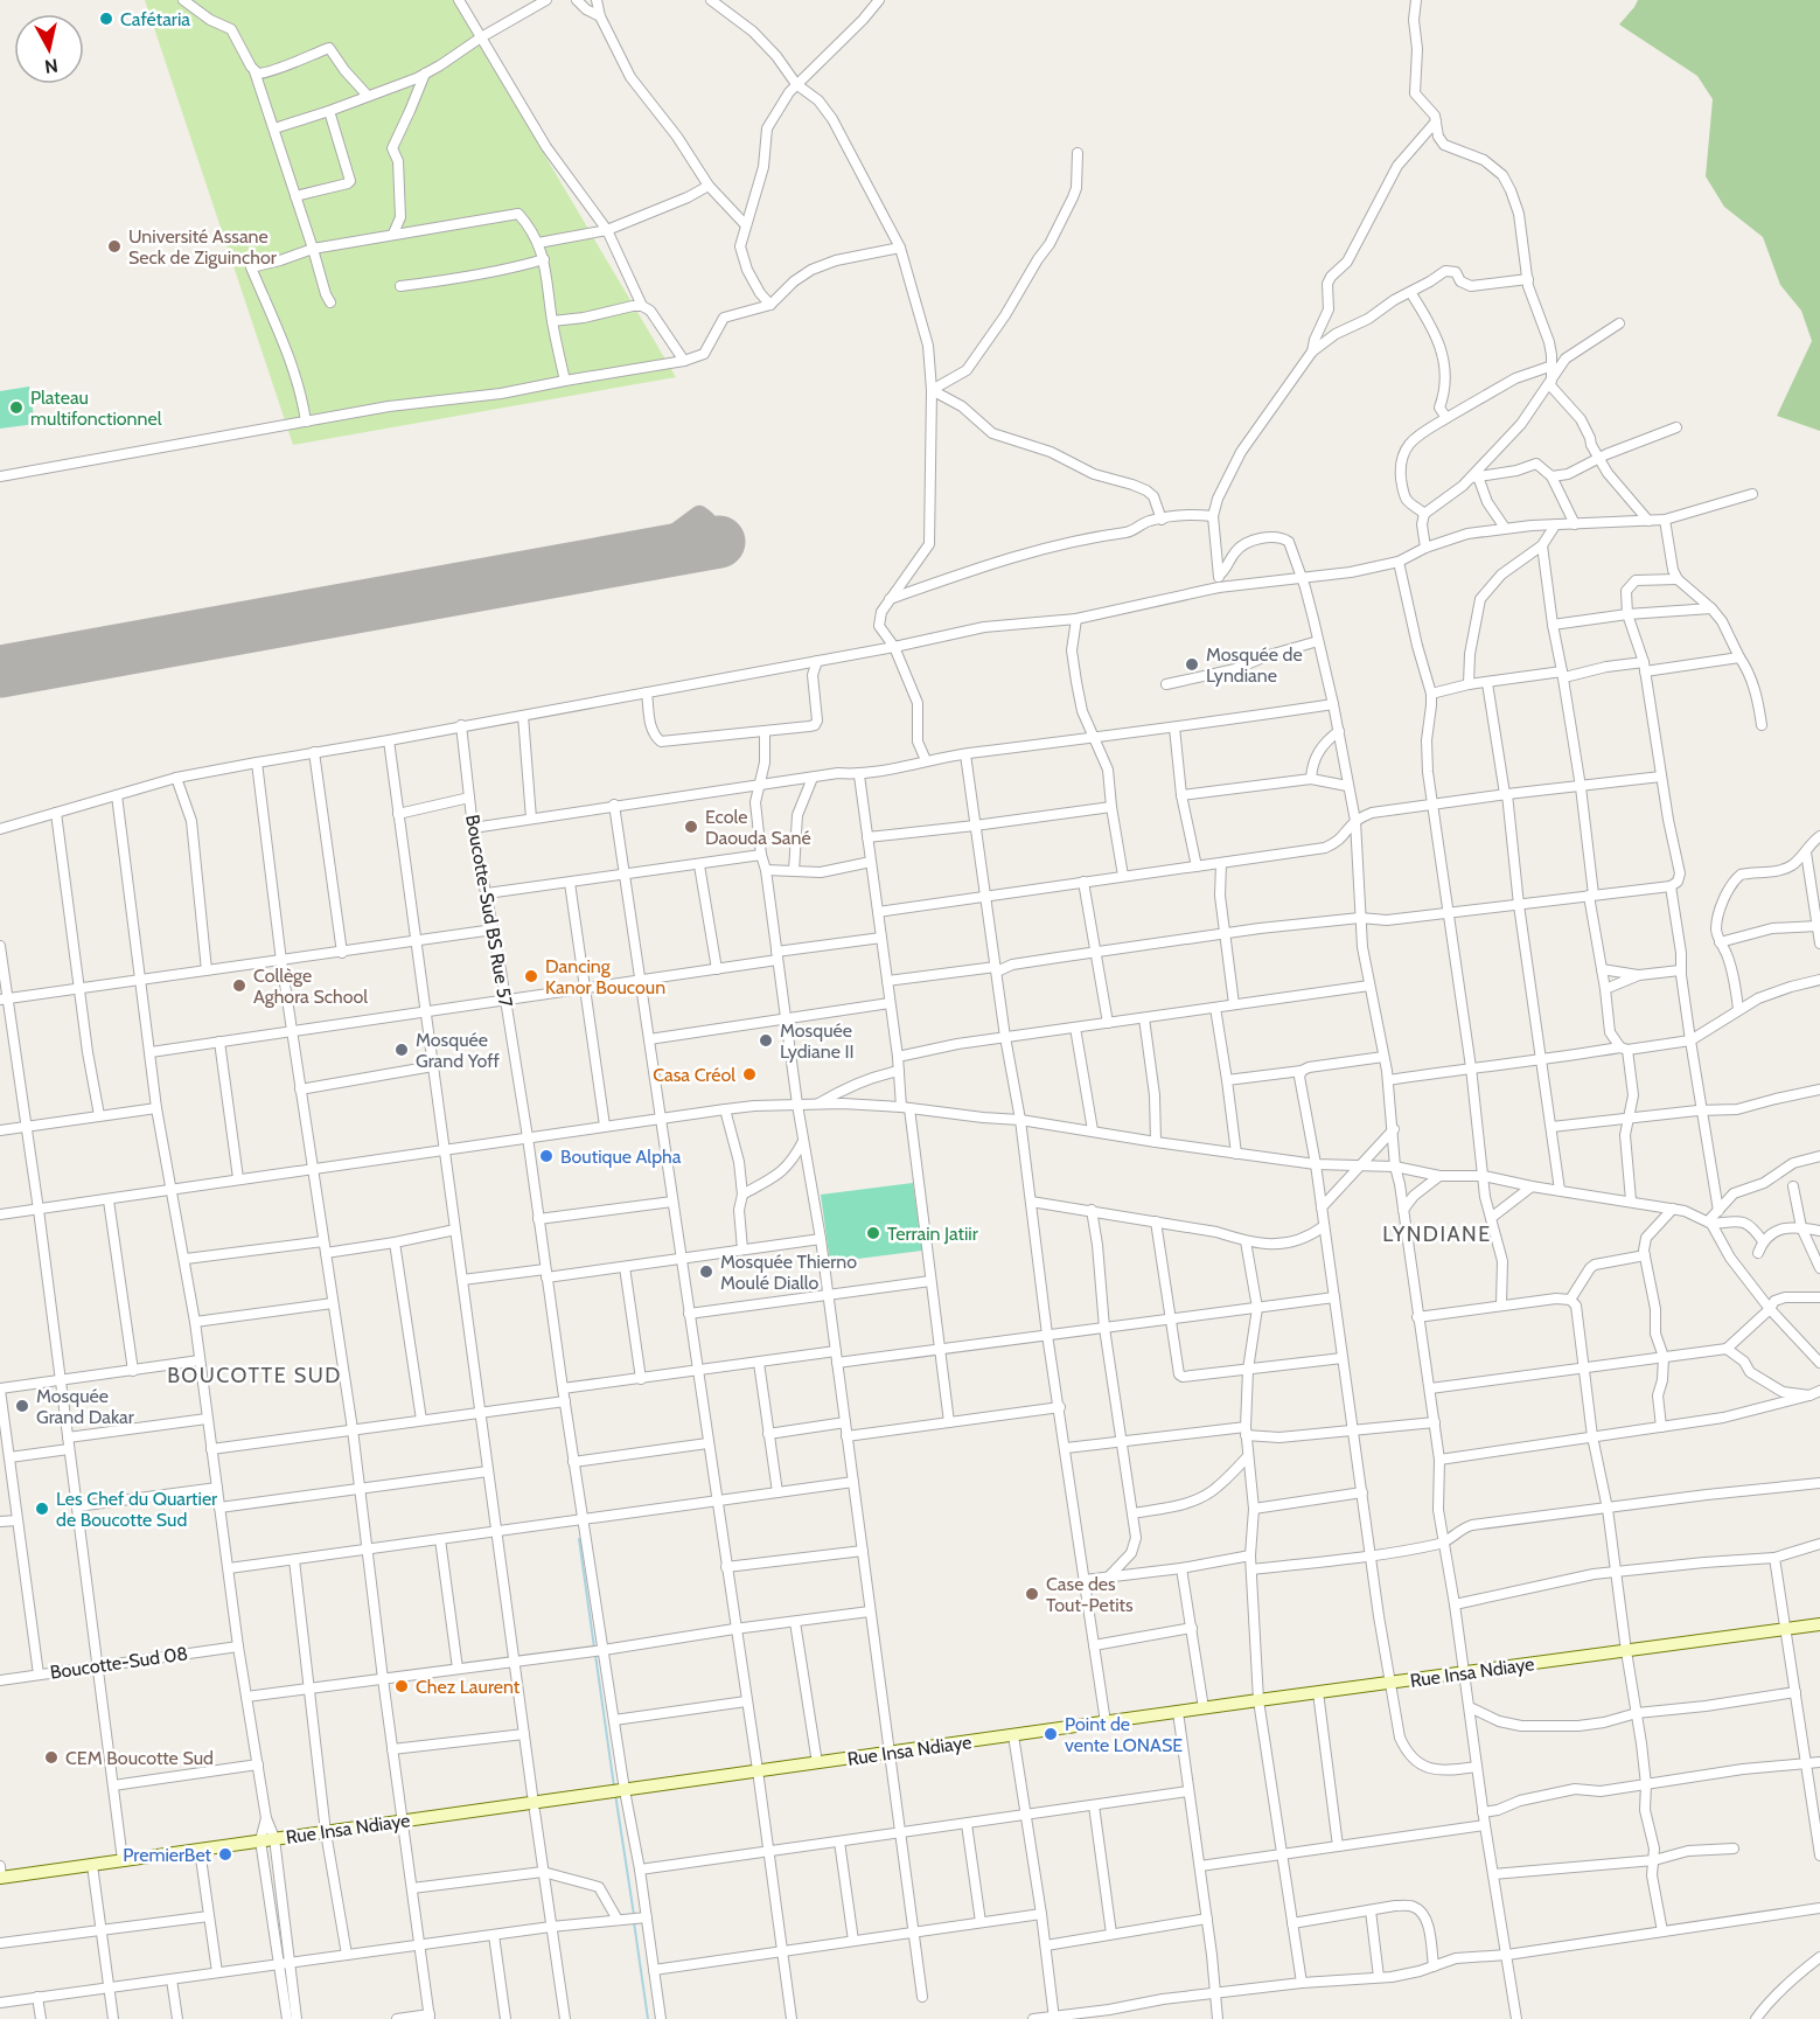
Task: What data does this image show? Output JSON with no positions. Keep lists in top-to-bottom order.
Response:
{
  "streets": {
    "main road": ["Rue Insa Ndiaye"],
    "street": ["Boucotte-Sud BS Rue 57", "Boucotte-Sud 08"]
  },
  "crossings": [
    ["Boucotte-Sud BS Rue 57", "Rue Insa Ndiaye"]
  ],
  "districts": ["LYNDIANE", "BOUCOTTE SUD"],
  "places": [
    "Cafétaria",
    "Université Assane Seck de Ziguinchor",
    "Plateau multifonctionnel",
    "Mosquée de Lyndiane",
    "Ecole Daouda Sané",
    "Dancing Kanor Boucoun",
    "Collège Aghora School",
    "Mosquée Lydiane II",
    "Mosquée Grand Yoff",
    "Casa Créol",
    "Boutique Alpha",
    "Terrain Jatiir",
    "Mosquée Thierno Moulé Diallo",
    "Mosquée Grand Dakar",
    "Les Chef du Quartier de Boucotte Sud",
    "Case des Tout-Petits",
    "Chez Laurent",
    "Point de vente LONASE",
    "CEM Boucotte Sud",
    "PremierBet"
  ],
  "north": "bottom"
}
